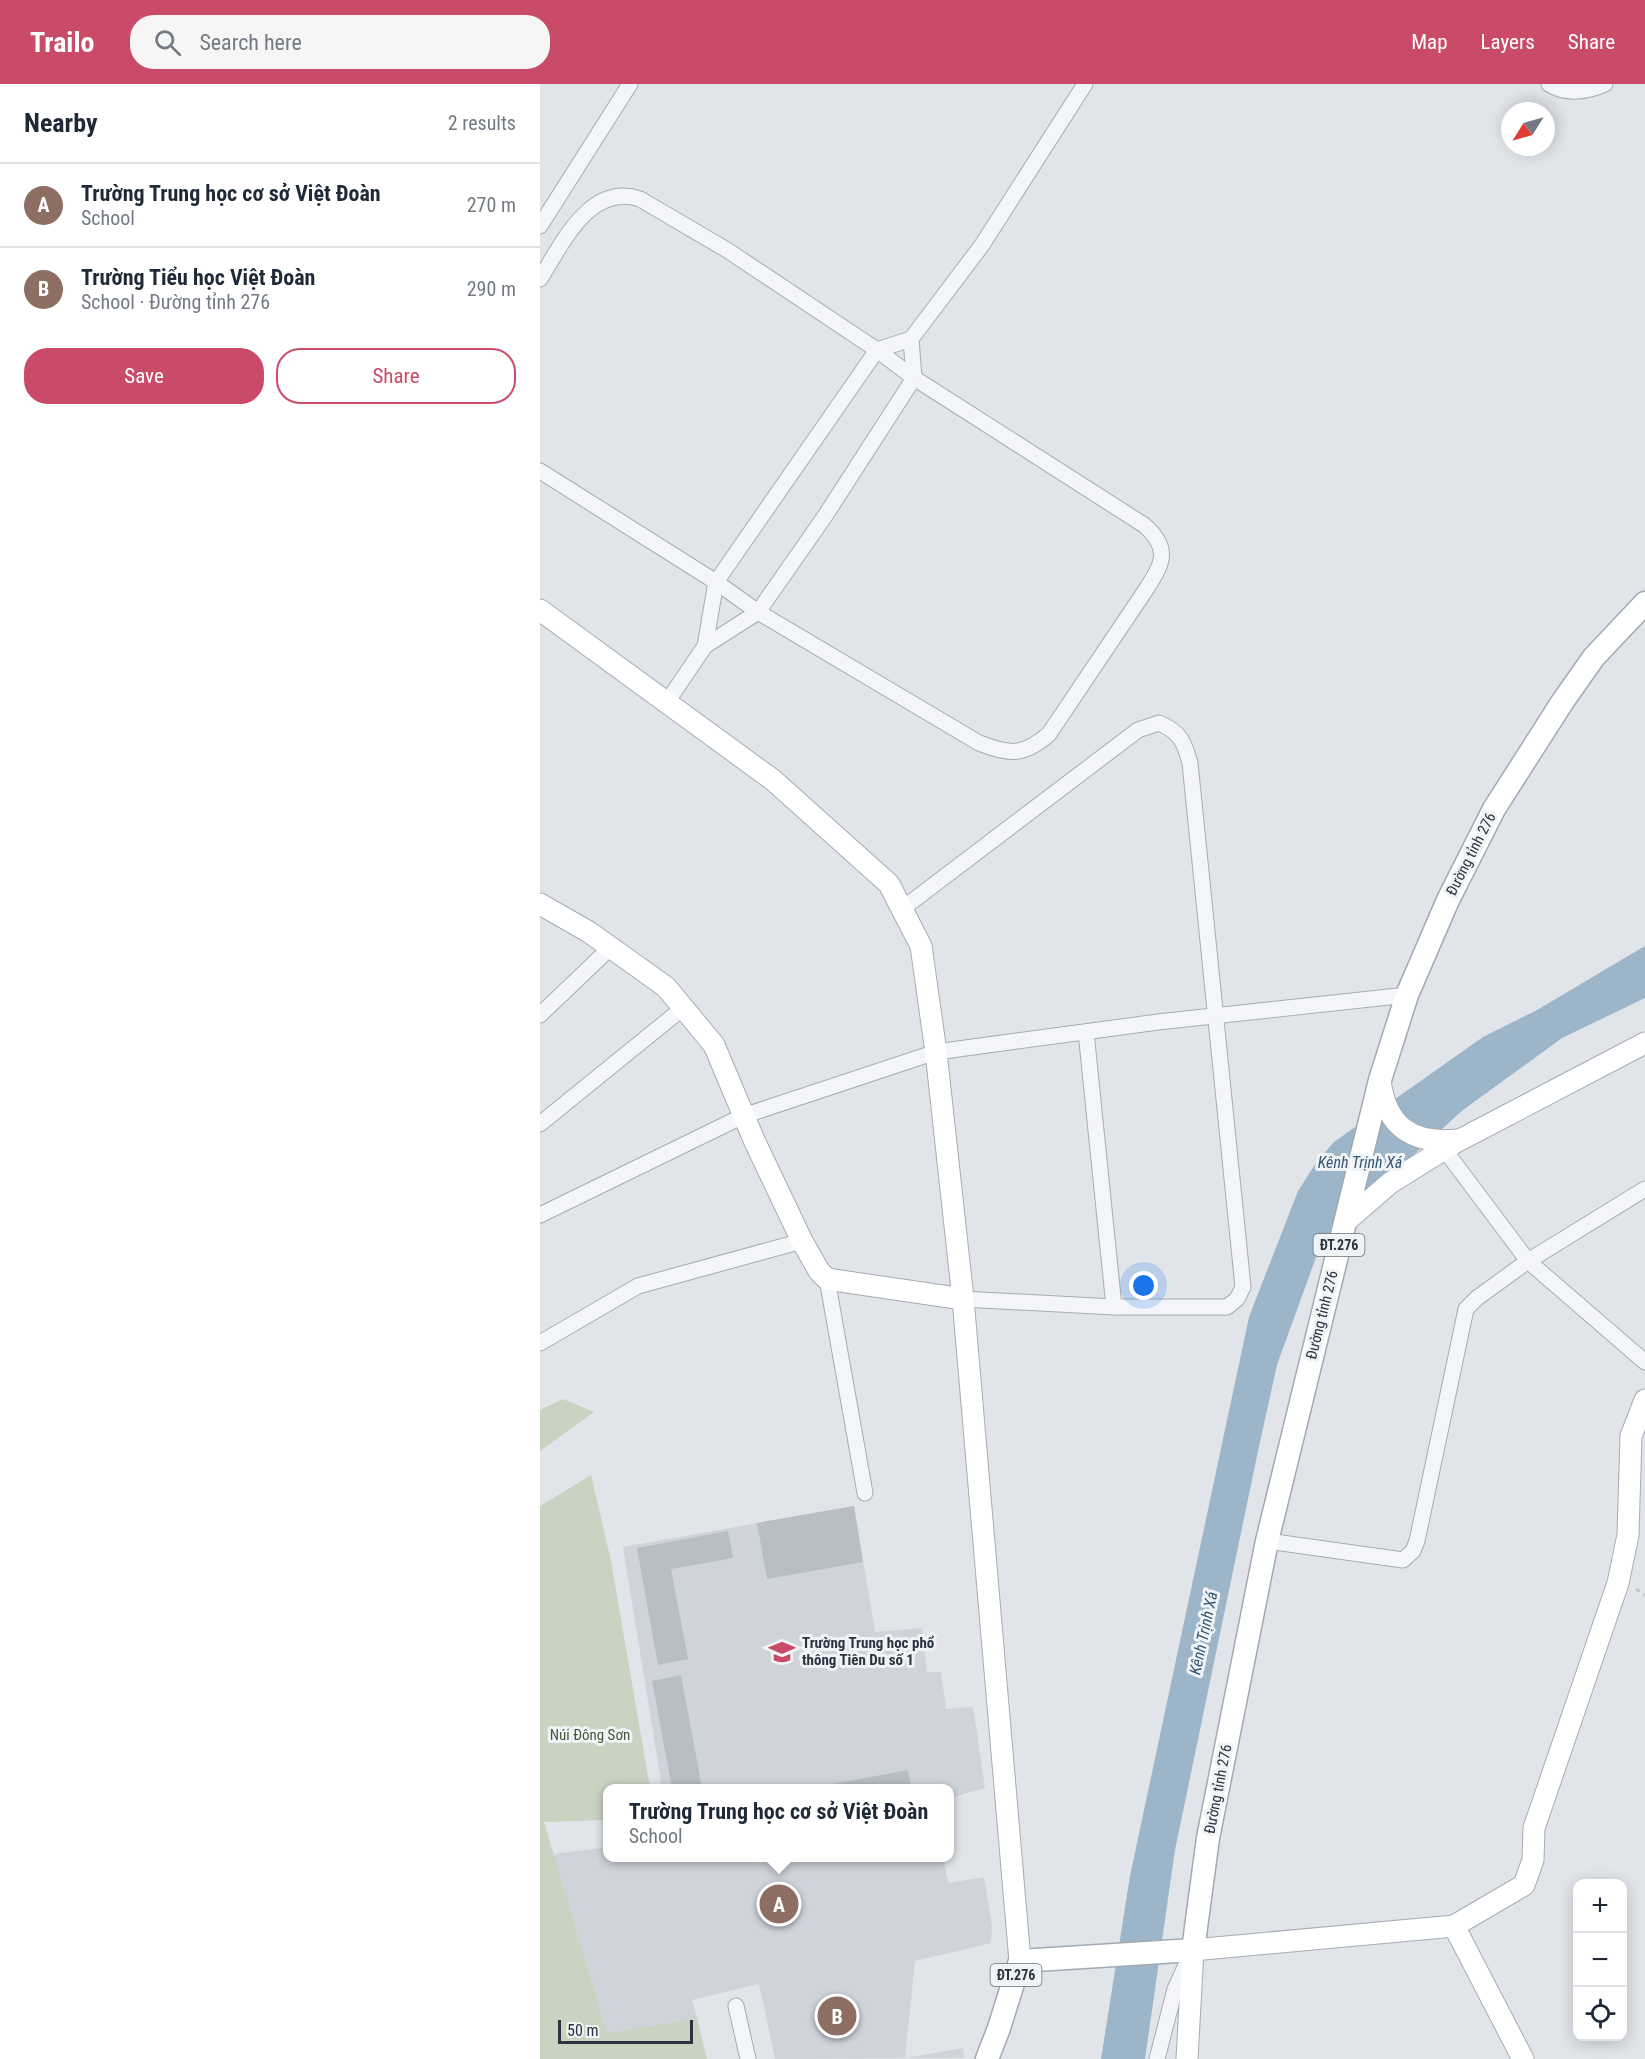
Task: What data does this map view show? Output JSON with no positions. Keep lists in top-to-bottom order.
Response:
{
  "streets": {
    "main road": ["Đường tỉnh 276", "ĐT.276"]
  },
  "crossings": [
    ["Đường tỉnh 276", "ĐT.276"]
  ],
  "water": ["Kênh Trịnh Xá"],
  "parks": ["Núi Đông Sơn"],
  "places": {
    "school or university": ["Trường Trung học phổ thông Tiên Du số 1"]
  },
  "scale_bar": "50 m",
  "north": "bottom left",
  "page": {
    "header": "Trailo",
    "search": "Search here",
    "nav": ["Map", "Layers", "Share"],
    "heading": ["Nearby", "2 results"],
    "list": [
      {
        "mark": "A",
        "name": "Trường Trung học cơ sở Việt Đoàn",
        "note": "School",
        "value": "270 m"
      },
      {
        "mark": "B",
        "name": "Trường Tiểu học Việt Đoàn",
        "note": "School · Đường tỉnh 276",
        "value": "290 m"
      }
    ],
    "buttons": ["Save", "Share"],
    "popup": ["Trường Trung học cơ sở Việt Đoàn", "School"],
    "map_buttons": ["+", "−"],
    "pins": ["A", "B"],
    "scale": "50 m"
  }
}
